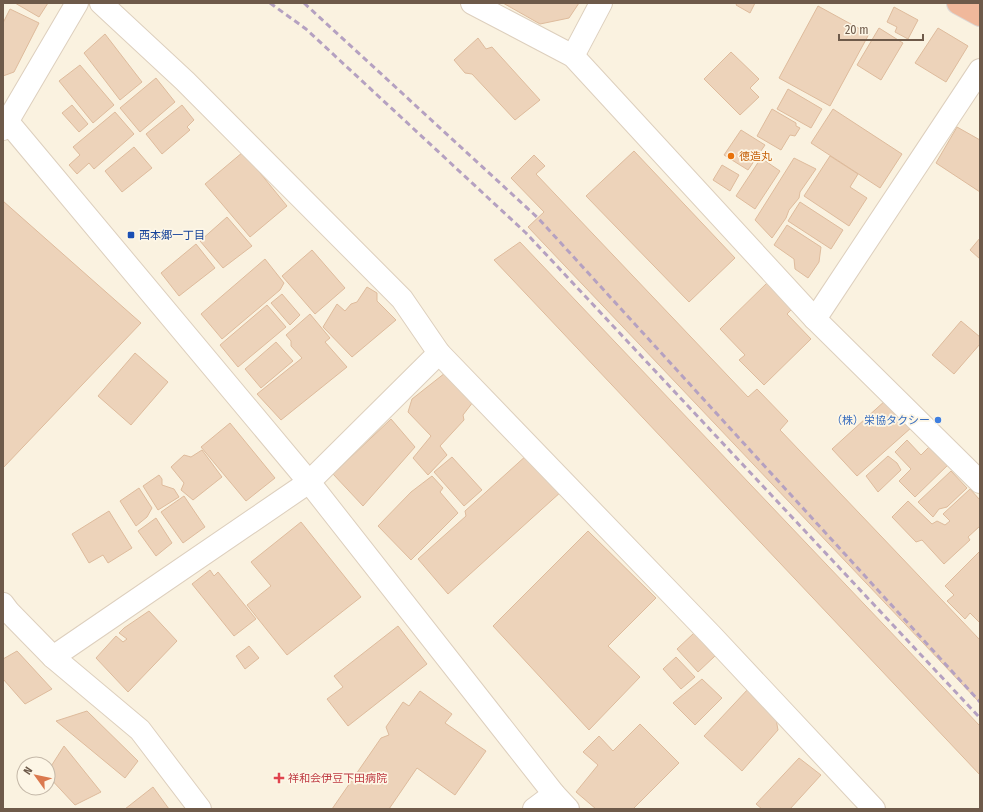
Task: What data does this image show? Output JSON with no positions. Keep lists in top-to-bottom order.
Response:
{
  "places": {
    "other": ["徳造丸", "（株）栄協タクシー"],
    "transit": ["西本郷一丁目"],
    "health": ["祥和会伊豆下田病院"]
  },
  "scale_bar": "20 m",
  "north": "top left"
}
